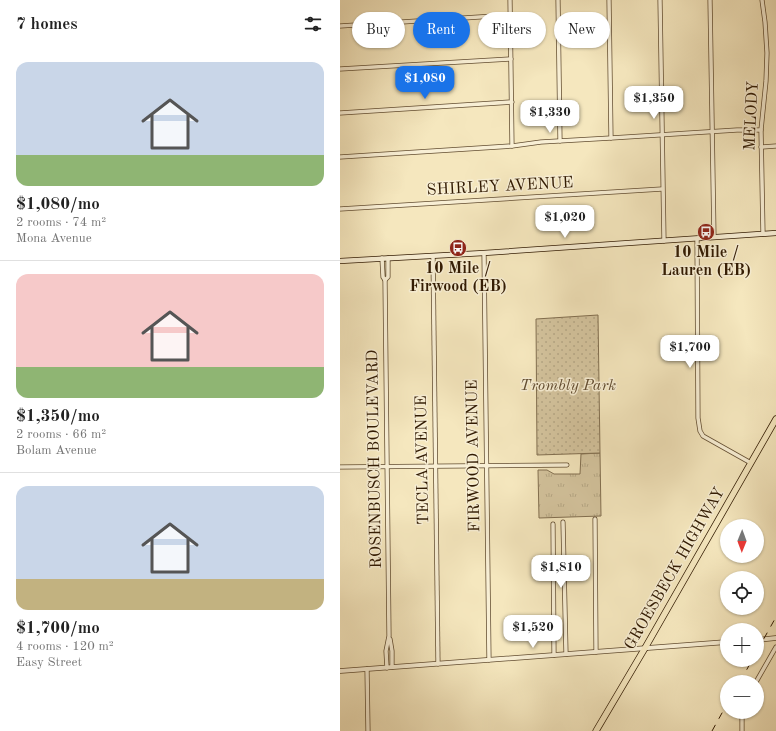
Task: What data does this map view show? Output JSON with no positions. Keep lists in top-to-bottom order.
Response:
{
  "streets": {
    "main road": ["GROESBECK HIGHWAY"],
    "street": [
      "MELODY",
      "SHIRLEY AVENUE",
      "FIRWOOD AVENUE",
      "ROSENBUSCH BOULEVARD",
      "TECLA AVENUE"
    ]
  },
  "parks": ["Trombly Park"],
  "places": {
    "bus stop": ["10 Mile / Lauren (EB)", "10 Mile / Firwood (EB)"]
  },
  "north": "bottom",
  "page": {
    "heading": "7 homes",
    "chip": [
      "Buy",
      "Rent",
      "Filters",
      "New"
    ],
    "list": [
      {
        "name": "$1,080/mo",
        "note": "2 rooms · 74 m² · Mona Avenue"
      },
      {
        "name": "$1,350/mo",
        "note": "2 rooms · 66 m² · Bolam Avenue"
      },
      {
        "name": "$1,700/mo",
        "note": "4 rooms · 120 m² · Easy Street"
      }
    ],
    "price": [
      "$1,080",
      "$1,350",
      "$1,330",
      "$1,020",
      "$1,700",
      "$1,810",
      "$1,520"
    ],
    "map_buttons": ["+", "−"]
  }
}
